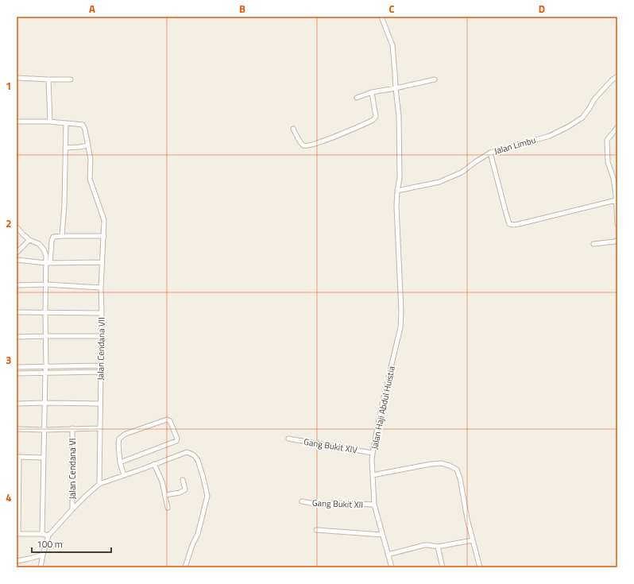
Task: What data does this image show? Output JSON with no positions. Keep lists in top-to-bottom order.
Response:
{
  "streets": {
    "street": [
      "Jalan Limbu",
      "Jalan Cendana VII",
      "Jalan Haji Abdul Huistia",
      "Gang Bukit XIV",
      "Jalan Cendana VI",
      "Gang Bukit XII"
    ]
  },
  "crossings": [
    ["Jalan Limbu", "Jalan Haji Abdul Huistia"],
    ["Jalan Haji Abdul Huistia", "Gang Bukit XIV"],
    ["Jalan Haji Abdul Huistia", "Gang Bukit XII"]
  ],
  "scale_bar": "100 m",
  "grid": {
    "columns": [
      "A",
      "B",
      "C",
      "D"
    ],
    "rows": [
      "1",
      "2",
      "3",
      "4"
    ]
  }
}
